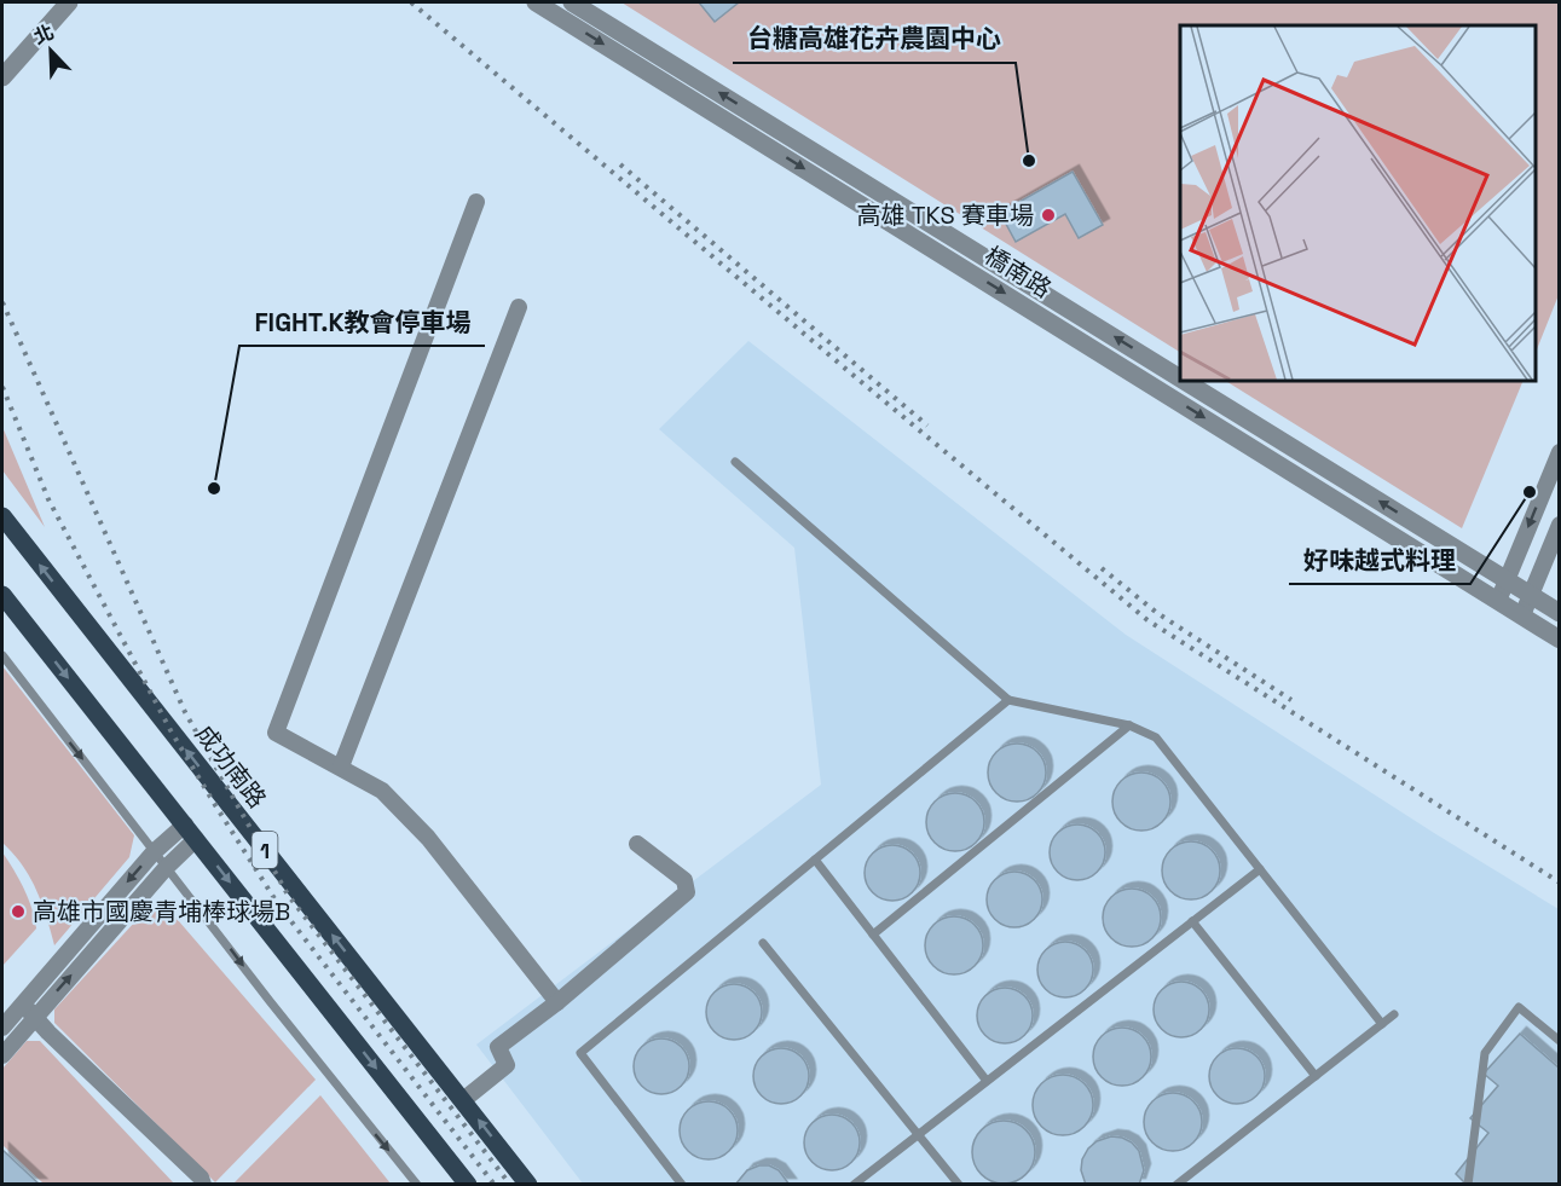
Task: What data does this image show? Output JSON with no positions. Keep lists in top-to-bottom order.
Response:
{
  "streets": {
    "main road": ["成功南路", "1"],
    "street": ["橋南路"]
  },
  "places": [
    "台糖高雄花卉農園中心",
    "高雄 TKS 賽車場",
    "FIGHT.K教會停車場",
    "好味越式料理",
    "高雄市國慶青埔棒球場B"
  ],
  "north": "top left"
}
